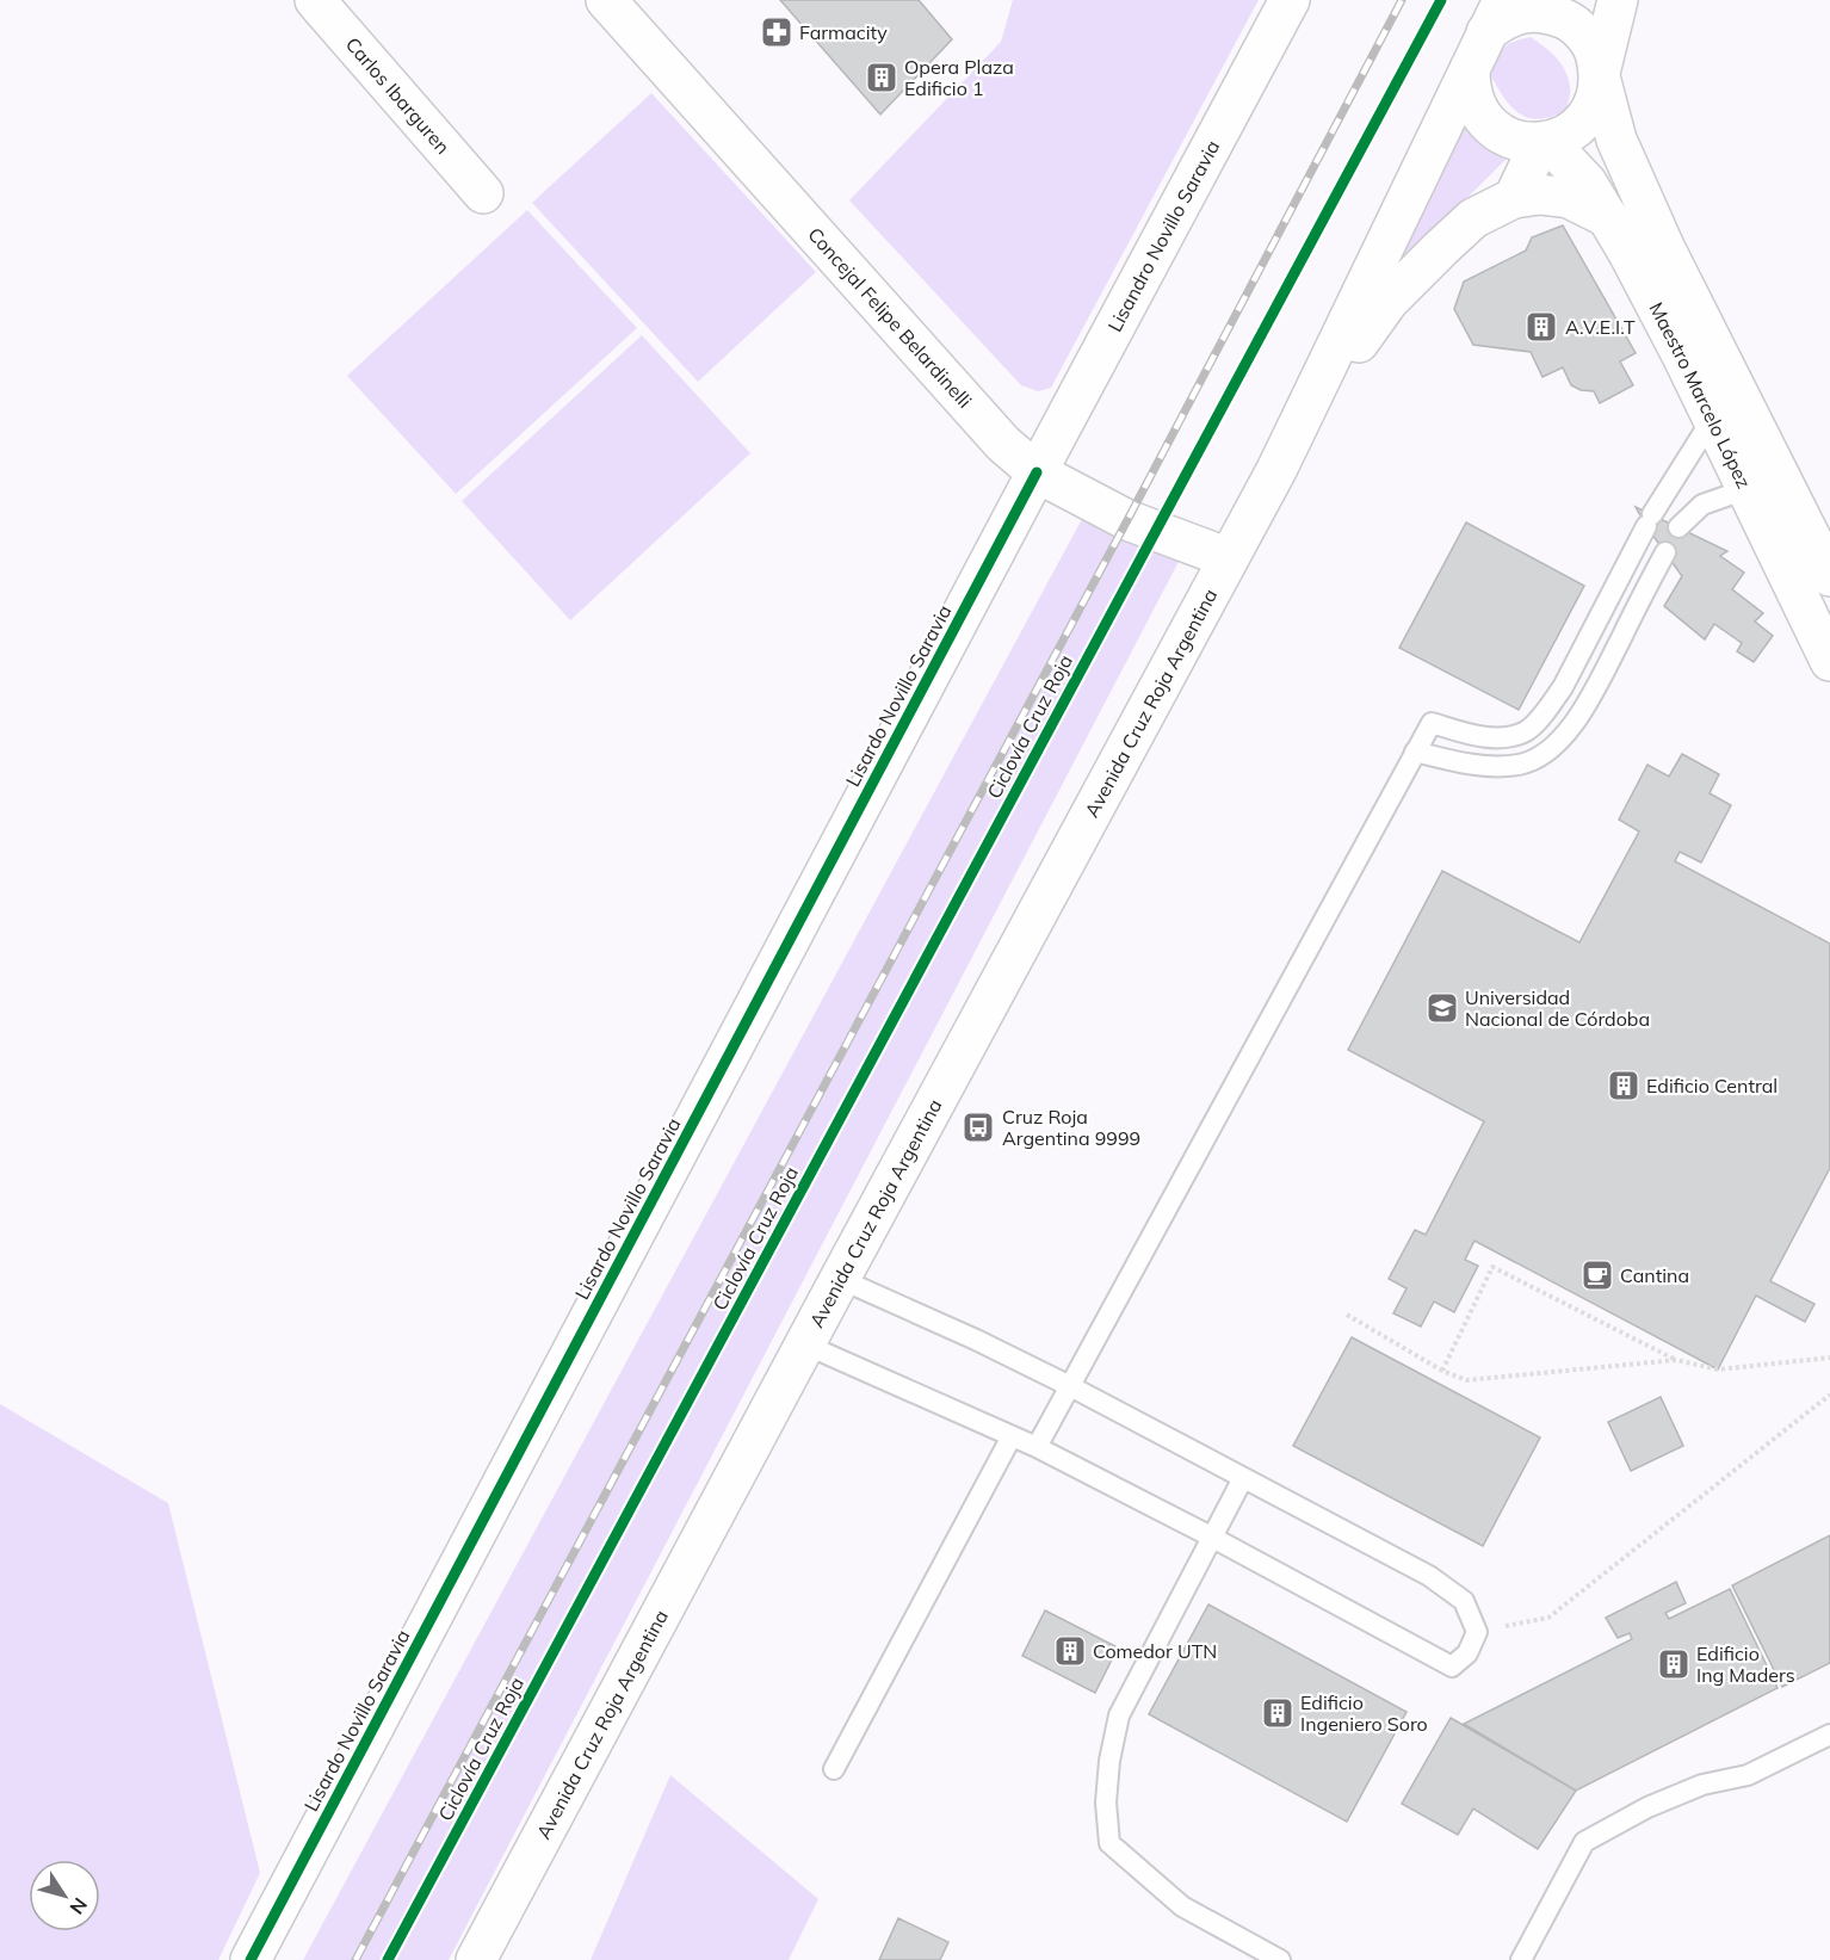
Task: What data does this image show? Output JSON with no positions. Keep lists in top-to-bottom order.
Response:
{
  "streets": {
    "main road": [
      "Carlos Ibarguren",
      "Lisandro Novillo Saravia",
      "Concejal Felipe Belardinelli",
      "Maestro Marcelo López",
      "Lisardo Novillo Saravia",
      "Avenida Cruz Roja Argentina"
    ],
    "cycle path": ["Ciclovía Cruz Roja"]
  },
  "crossings": [
    ["Lisandro Novillo Saravia", "Concejal Felipe Belardinelli"],
    ["Lisandro Novillo Saravia", "Lisardo Novillo Saravia"],
    ["Concejal Felipe Belardinelli", "Lisardo Novillo Saravia"],
    ["Concejal Felipe Belardinelli", "Avenida Cruz Roja Argentina"],
    ["Maestro Marcelo López", "Avenida Cruz Roja Argentina"]
  ],
  "places": {
    "pharmacy": ["Farmacity"],
    "building": [
      "Opera Plaza Edificio 1",
      "A.V.E.I.T",
      "Edificio Central",
      "Comedor UTN",
      "Edificio Ing Maders",
      "Edificio Ingeniero Soro"
    ],
    "school or university": ["Universidad Nacional de Córdoba"],
    "bus stop": ["Cruz Roja Argentina 9999"],
    "cafe": ["Cantina"]
  },
  "north": "bottom right"
}
